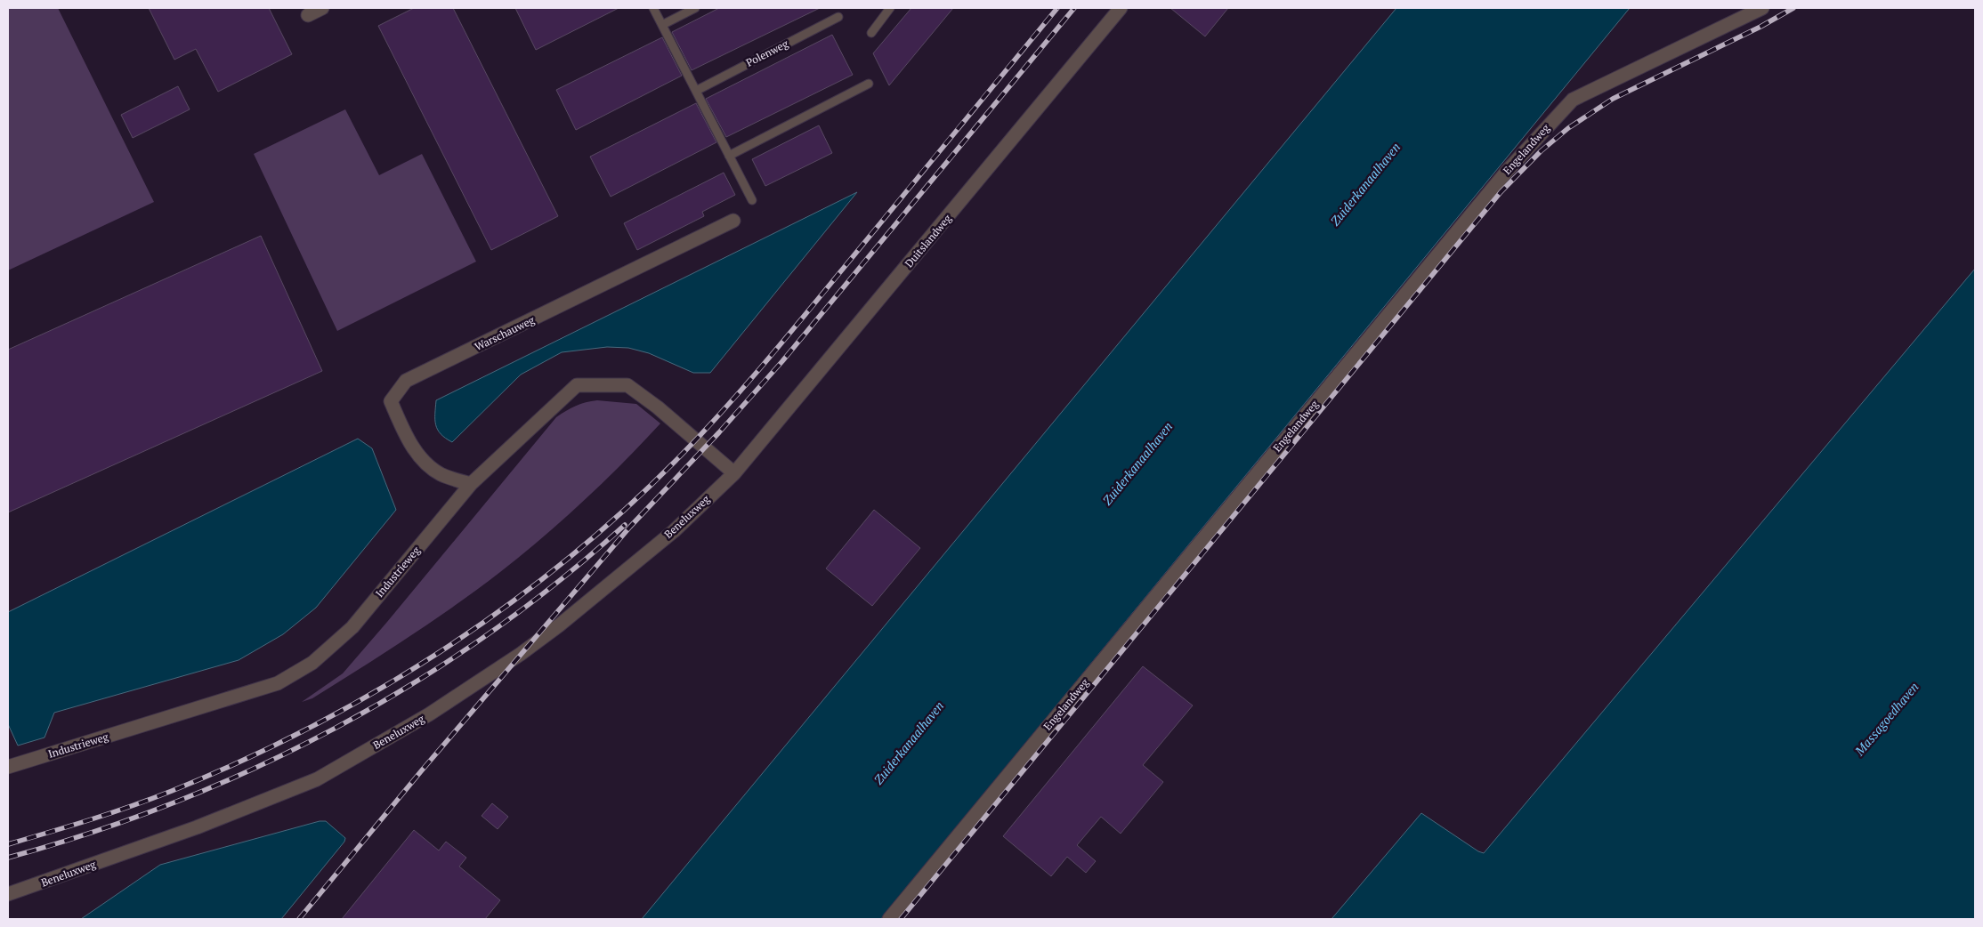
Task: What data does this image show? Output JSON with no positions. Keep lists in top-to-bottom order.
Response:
{
  "streets": {
    "street": [
      "Engelandweg",
      "Duitslandweg",
      "Warschauweg",
      "Beneluxweg",
      "Industrieweg"
    ],
    "lane": ["Polenweg"]
  },
  "crossings": [
    ["Duitslandweg", "Beneluxweg"],
    ["Duitslandweg", "Industrieweg"],
    ["Warschauweg", "Industrieweg"],
    ["Beneluxweg", "Industrieweg"]
  ],
  "water": ["Zuiderkanaalhaven", "Massagoedhaven"]
}
